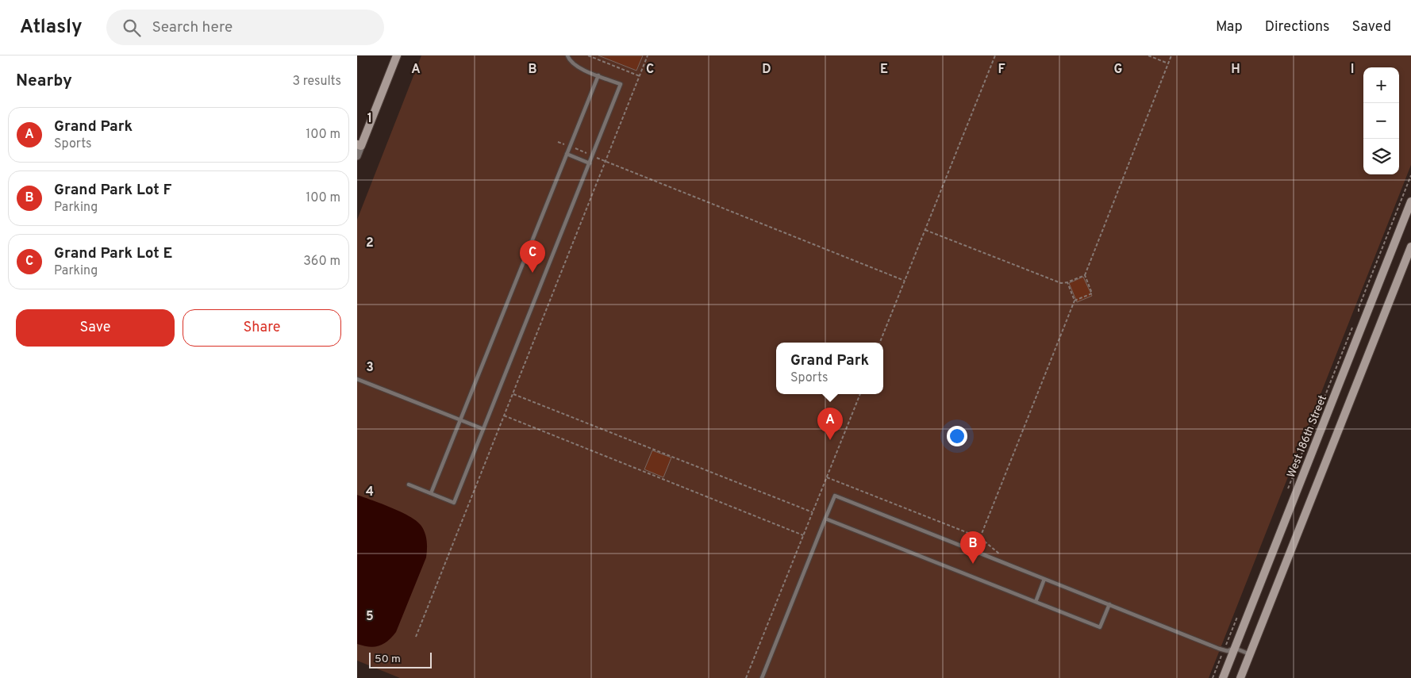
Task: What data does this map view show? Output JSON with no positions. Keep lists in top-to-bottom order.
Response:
{
  "streets": {
    "street": ["West 186th Street"]
  },
  "scale_bar": "50 m",
  "page": {
    "header": "Atlasly",
    "search": "Search here",
    "nav": ["Map", "Directions", "Saved"],
    "heading": ["Nearby", "3 results"],
    "map_buttons": ["+", "−"],
    "list": [
      {
        "mark": "A",
        "name": "Grand Park",
        "note": "Sports",
        "value": "100 m"
      },
      {
        "mark": "B",
        "name": "Grand Park Lot F",
        "note": "Parking",
        "value": "100 m"
      },
      {
        "mark": "C",
        "name": "Grand Park Lot E",
        "note": "Parking",
        "value": "360 m"
      }
    ],
    "pins": ["C", "A", "B"],
    "buttons": ["Save", "Share"],
    "popup": ["Grand Park", "Sports"],
    "scale": "50 m"
  },
  "grid": {
    "columns": [
      "A",
      "B",
      "C",
      "D",
      "E",
      "F",
      "G",
      "H",
      "I"
    ],
    "rows": [
      "1",
      "2",
      "3",
      "4",
      "5"
    ]
  }
}
